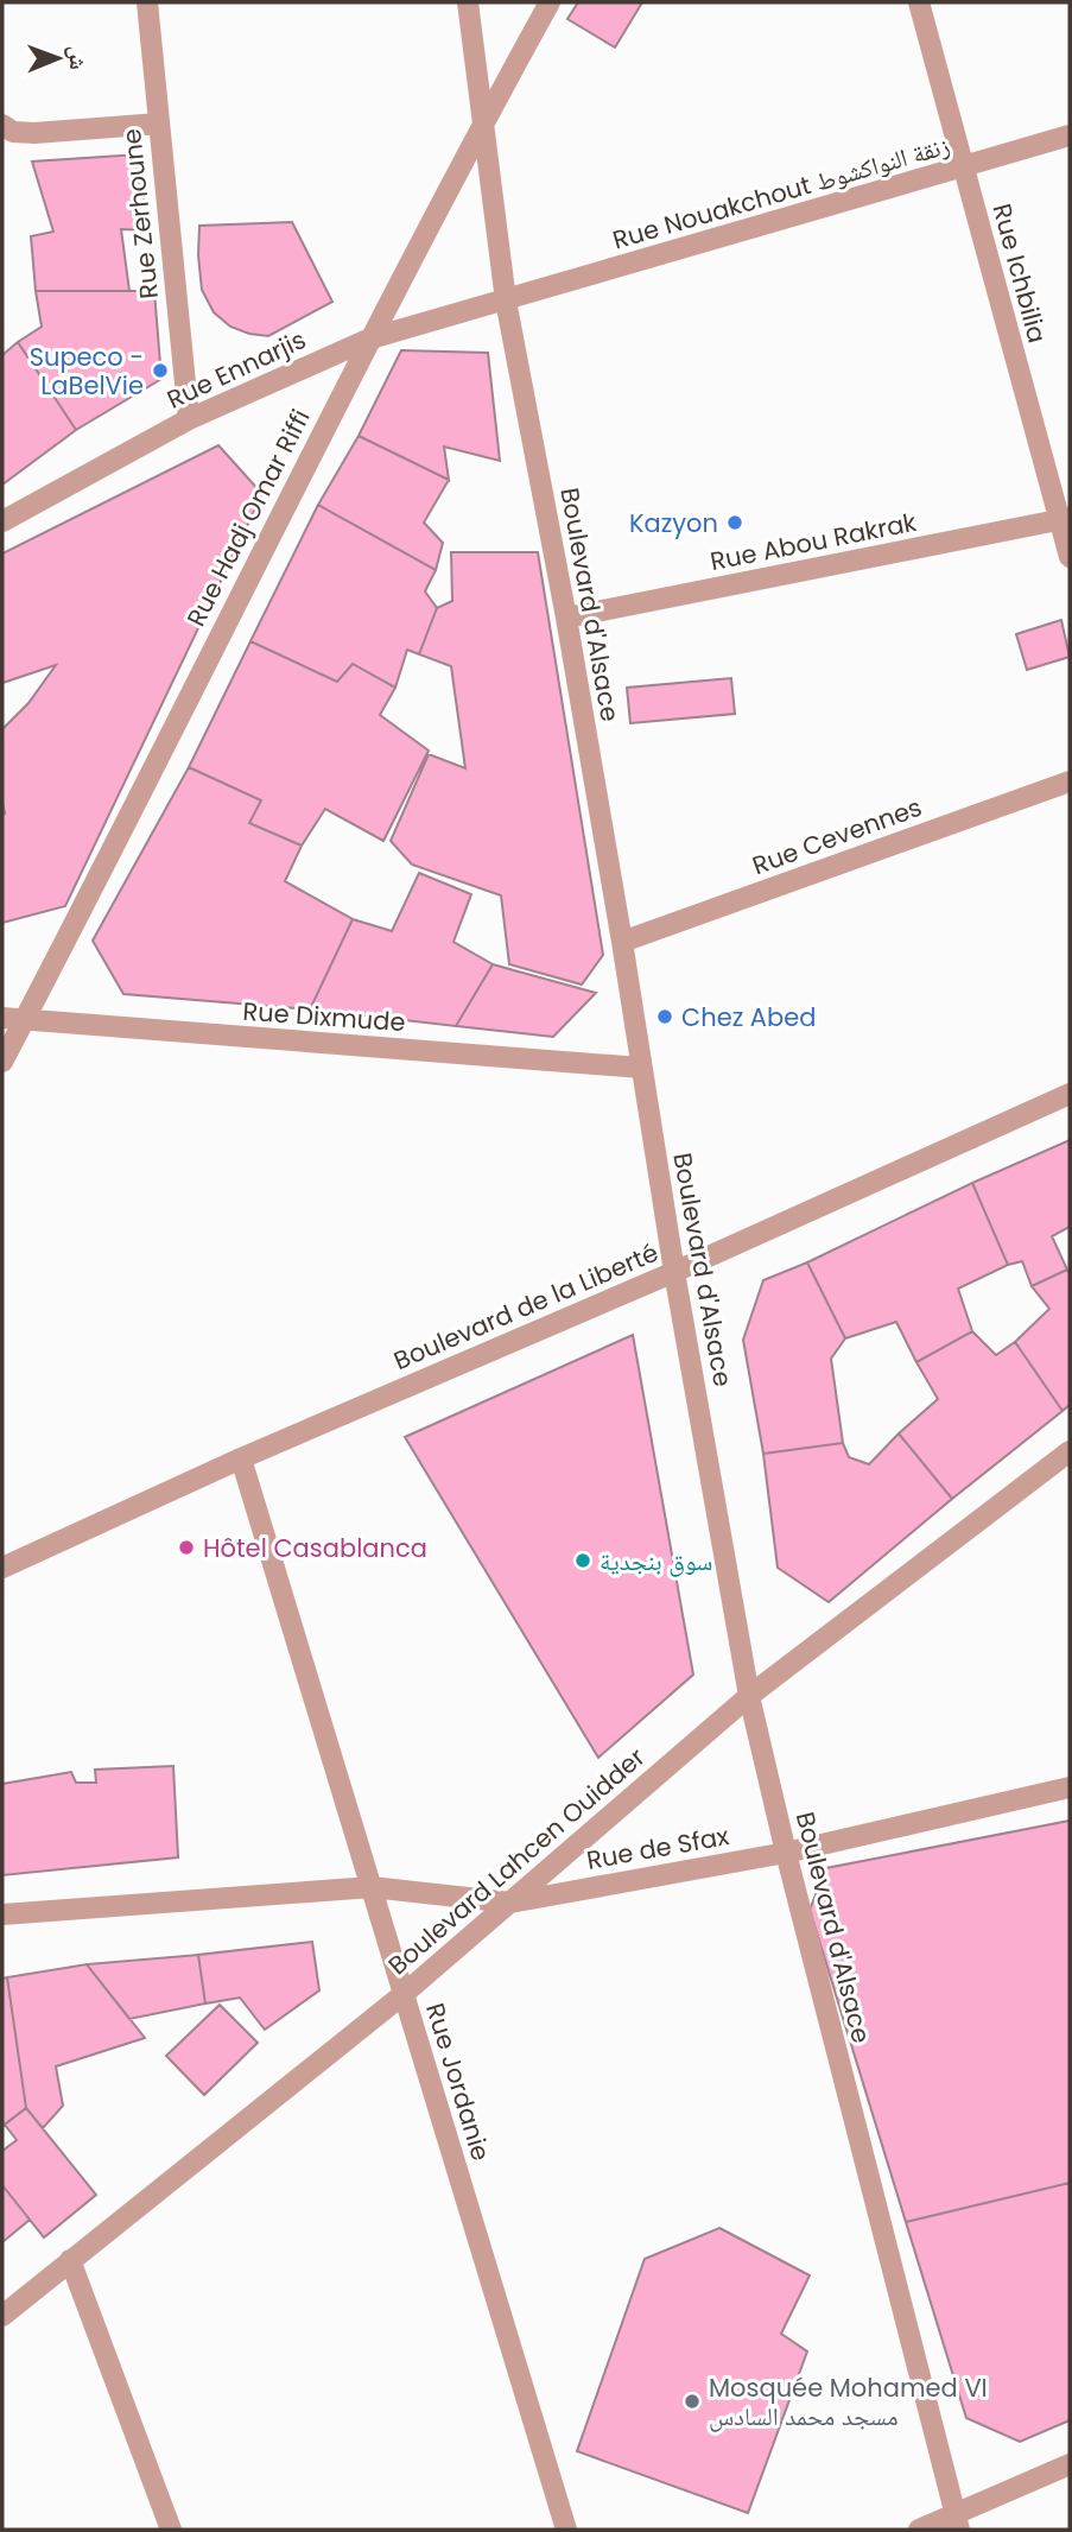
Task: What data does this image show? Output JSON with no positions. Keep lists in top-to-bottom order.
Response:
{
  "streets": {
    "street": [
      "Rue Nouakchout زنقة النواكشوط",
      "Rue Zerhoune",
      "Rue Ichbilia",
      "Rue Ennarjis",
      "Rue Hadj Omar Riffi",
      "Rue Abou Rakrak",
      "Boulevard d'Alsace",
      "Rue Cevennes",
      "Rue Dixmude",
      "Boulevard de la Liberté",
      "Rue de Sfax",
      "Boulevard Lahcen Ouidder",
      "Rue Jordanie"
    ]
  },
  "crossings": [
    ["Rue Nouakchout زنقة النواكشوط", "Rue Ichbilia"],
    ["Rue Nouakchout زنقة النواكشوط", "Rue Ennarjis"],
    ["Rue Nouakchout زنقة النواكشوط", "Boulevard d'Alsace"],
    ["Rue Zerhoune", "Rue Ennarjis"],
    ["Rue Ichbilia", "Rue Abou Rakrak"],
    ["Rue Ennarjis", "Rue Hadj Omar Riffi"],
    ["Rue Ennarjis", "Boulevard d'Alsace"],
    ["Rue Hadj Omar Riffi", "Boulevard d'Alsace"],
    ["Rue Hadj Omar Riffi", "Rue Dixmude"],
    ["Rue Abou Rakrak", "Boulevard d'Alsace"],
    ["Boulevard d'Alsace", "Rue Cevennes"],
    ["Boulevard d'Alsace", "Rue Dixmude"],
    ["Boulevard d'Alsace", "Boulevard de la Liberté"],
    ["Boulevard d'Alsace", "Rue de Sfax"],
    ["Boulevard d'Alsace", "Boulevard Lahcen Ouidder"],
    ["Boulevard de la Liberté", "Rue Jordanie"],
    ["Rue de Sfax", "Boulevard Lahcen Ouidder"],
    ["Rue de Sfax", "Rue Jordanie"],
    ["Boulevard Lahcen Ouidder", "Rue Jordanie"]
  ],
  "places": [
    "Supeco - LaBelVie",
    "Kazyon",
    "Chez Abed",
    "Hôtel Casablanca",
    "سوق بنجدية",
    "Mosquée Mohamed VI مسجد محمد السادس"
  ],
  "north": "right"
}
